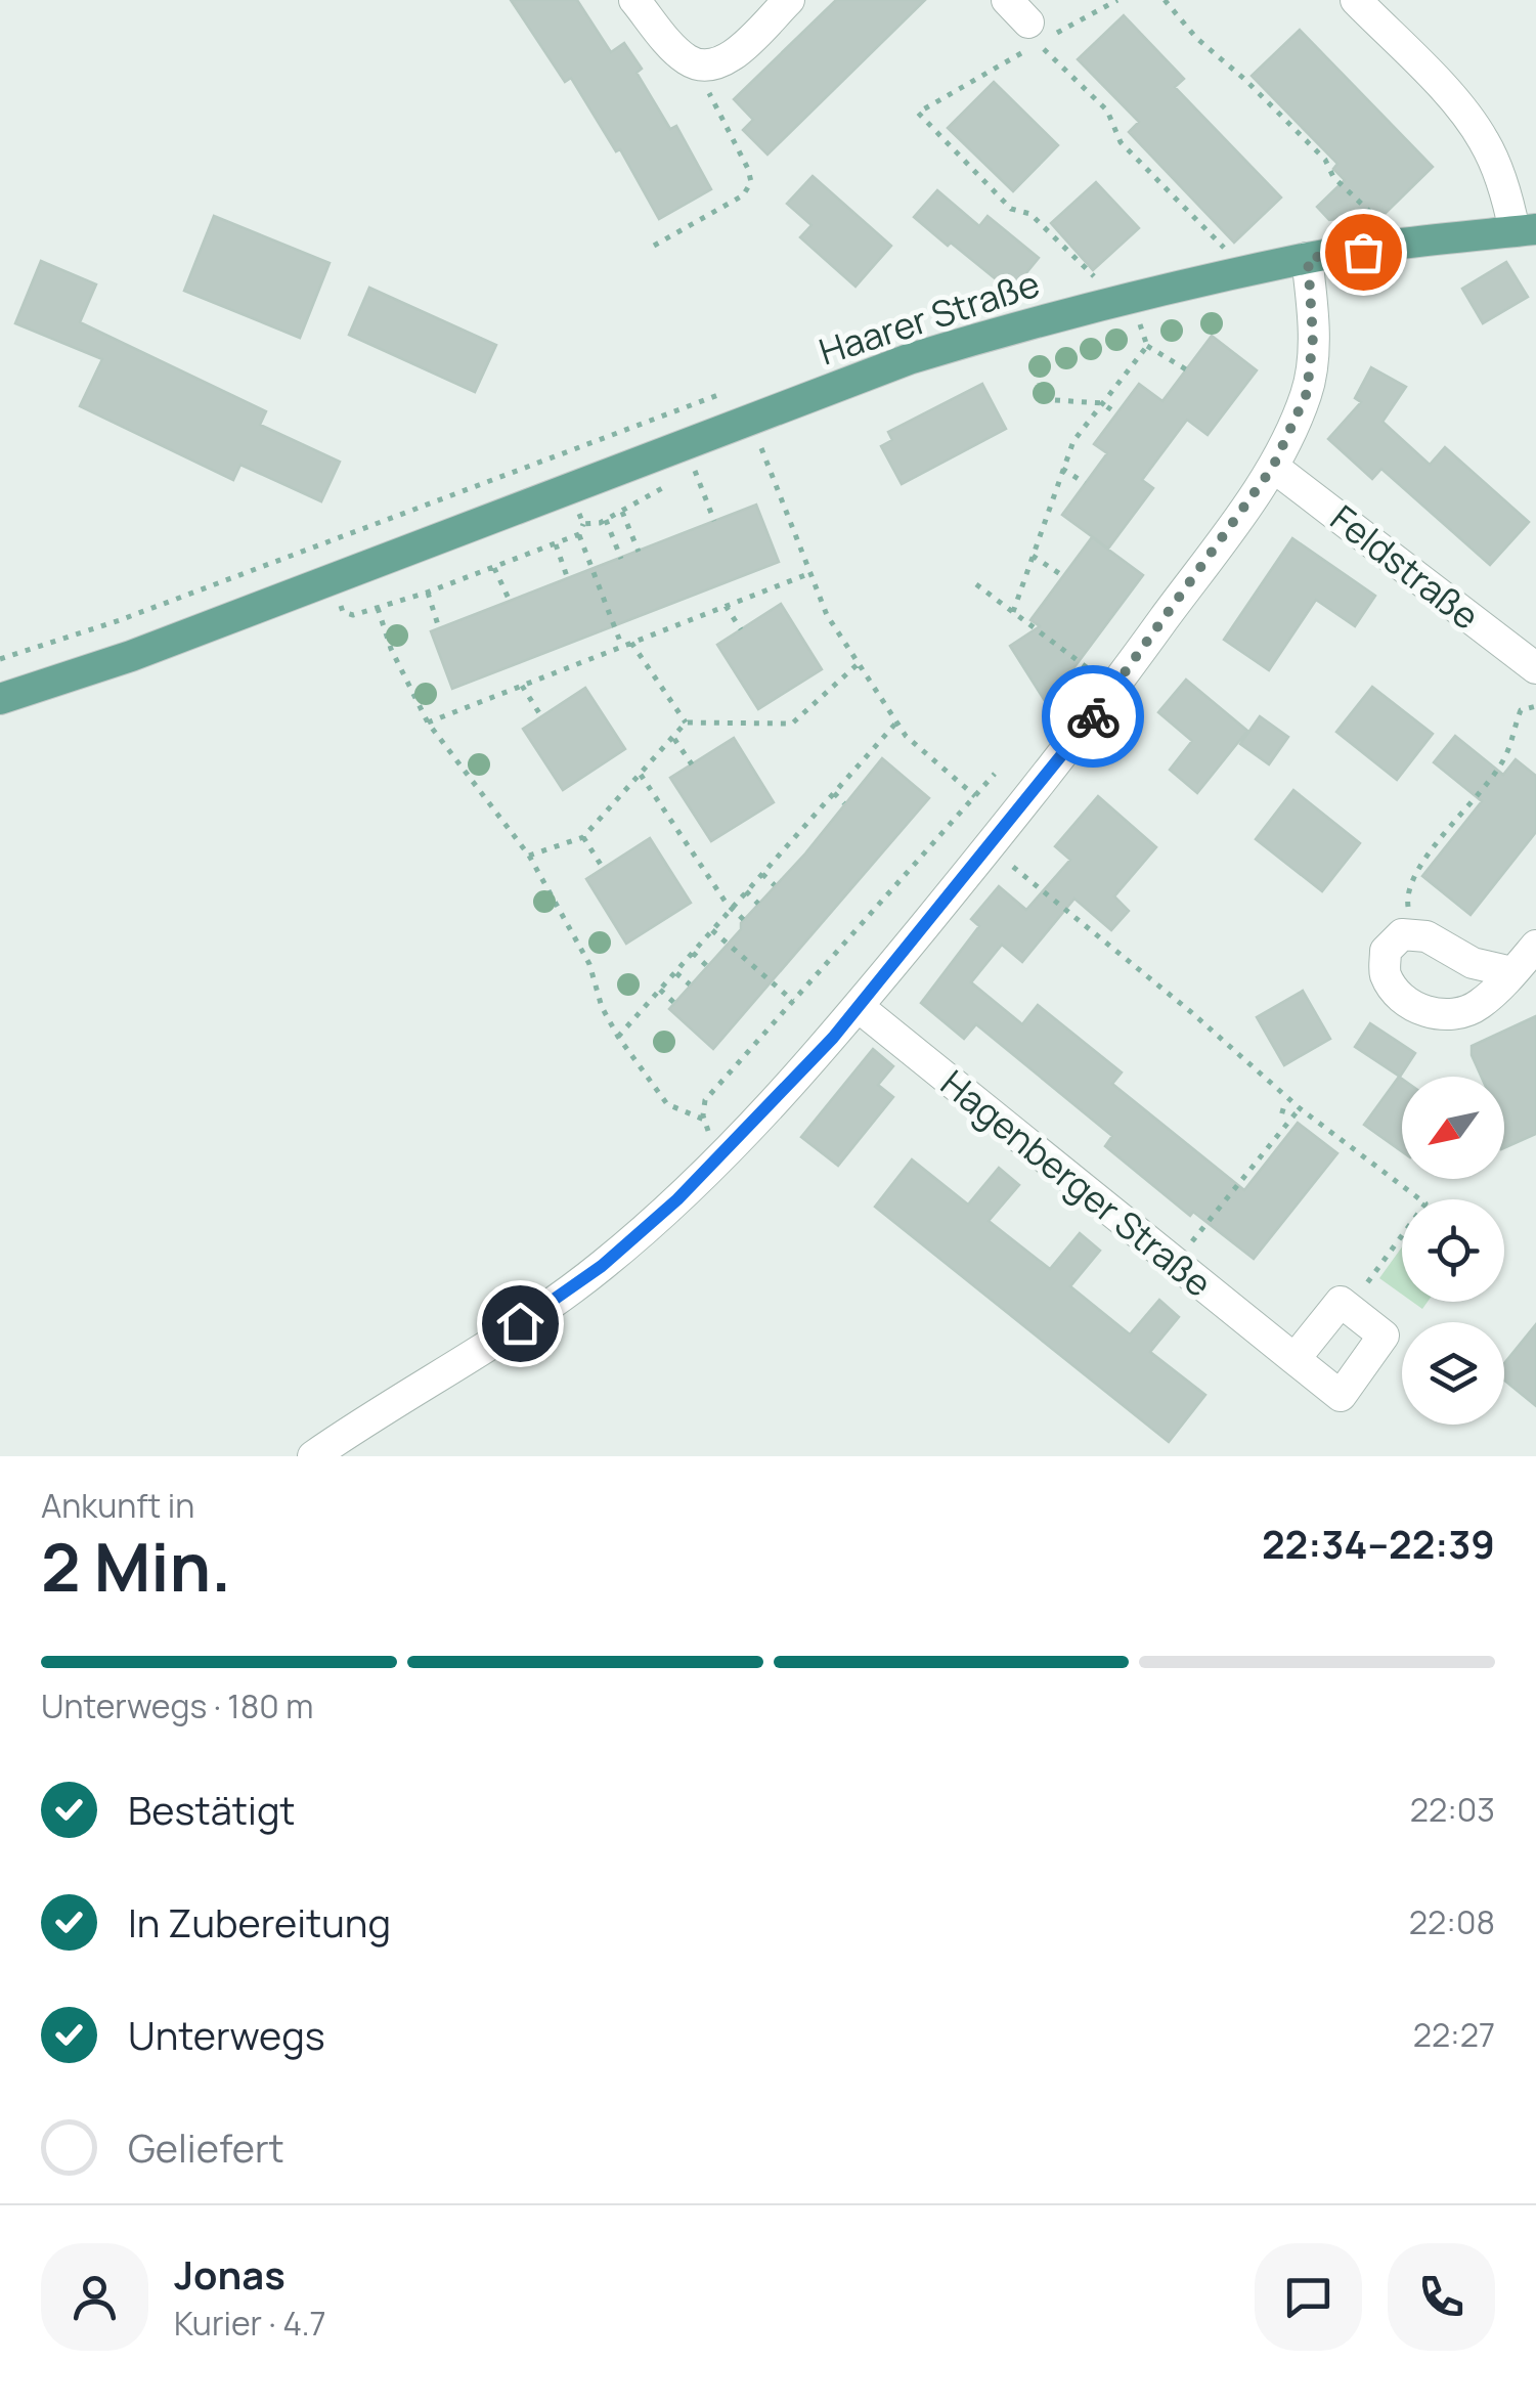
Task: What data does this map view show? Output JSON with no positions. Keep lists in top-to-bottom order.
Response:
{
  "streets": {
    "main road": ["Haarer Straße"],
    "street": ["Feldstraße", "Hagenberger Straße"]
  },
  "north": "bottom left",
  "page": {
    "heading": ["2 Min.", "Ankunft in", "22:34–22:39"],
    "panel": ["Jonas", "Kurier · 4.7"],
    "bar": "Unterwegs · 180 m",
    "list": [
      ["Bestätigt", "22:03"],
      ["In Zubereitung", "22:08"],
      ["Unterwegs", "22:27"],
      "Geliefert"
    ]
  }
}
